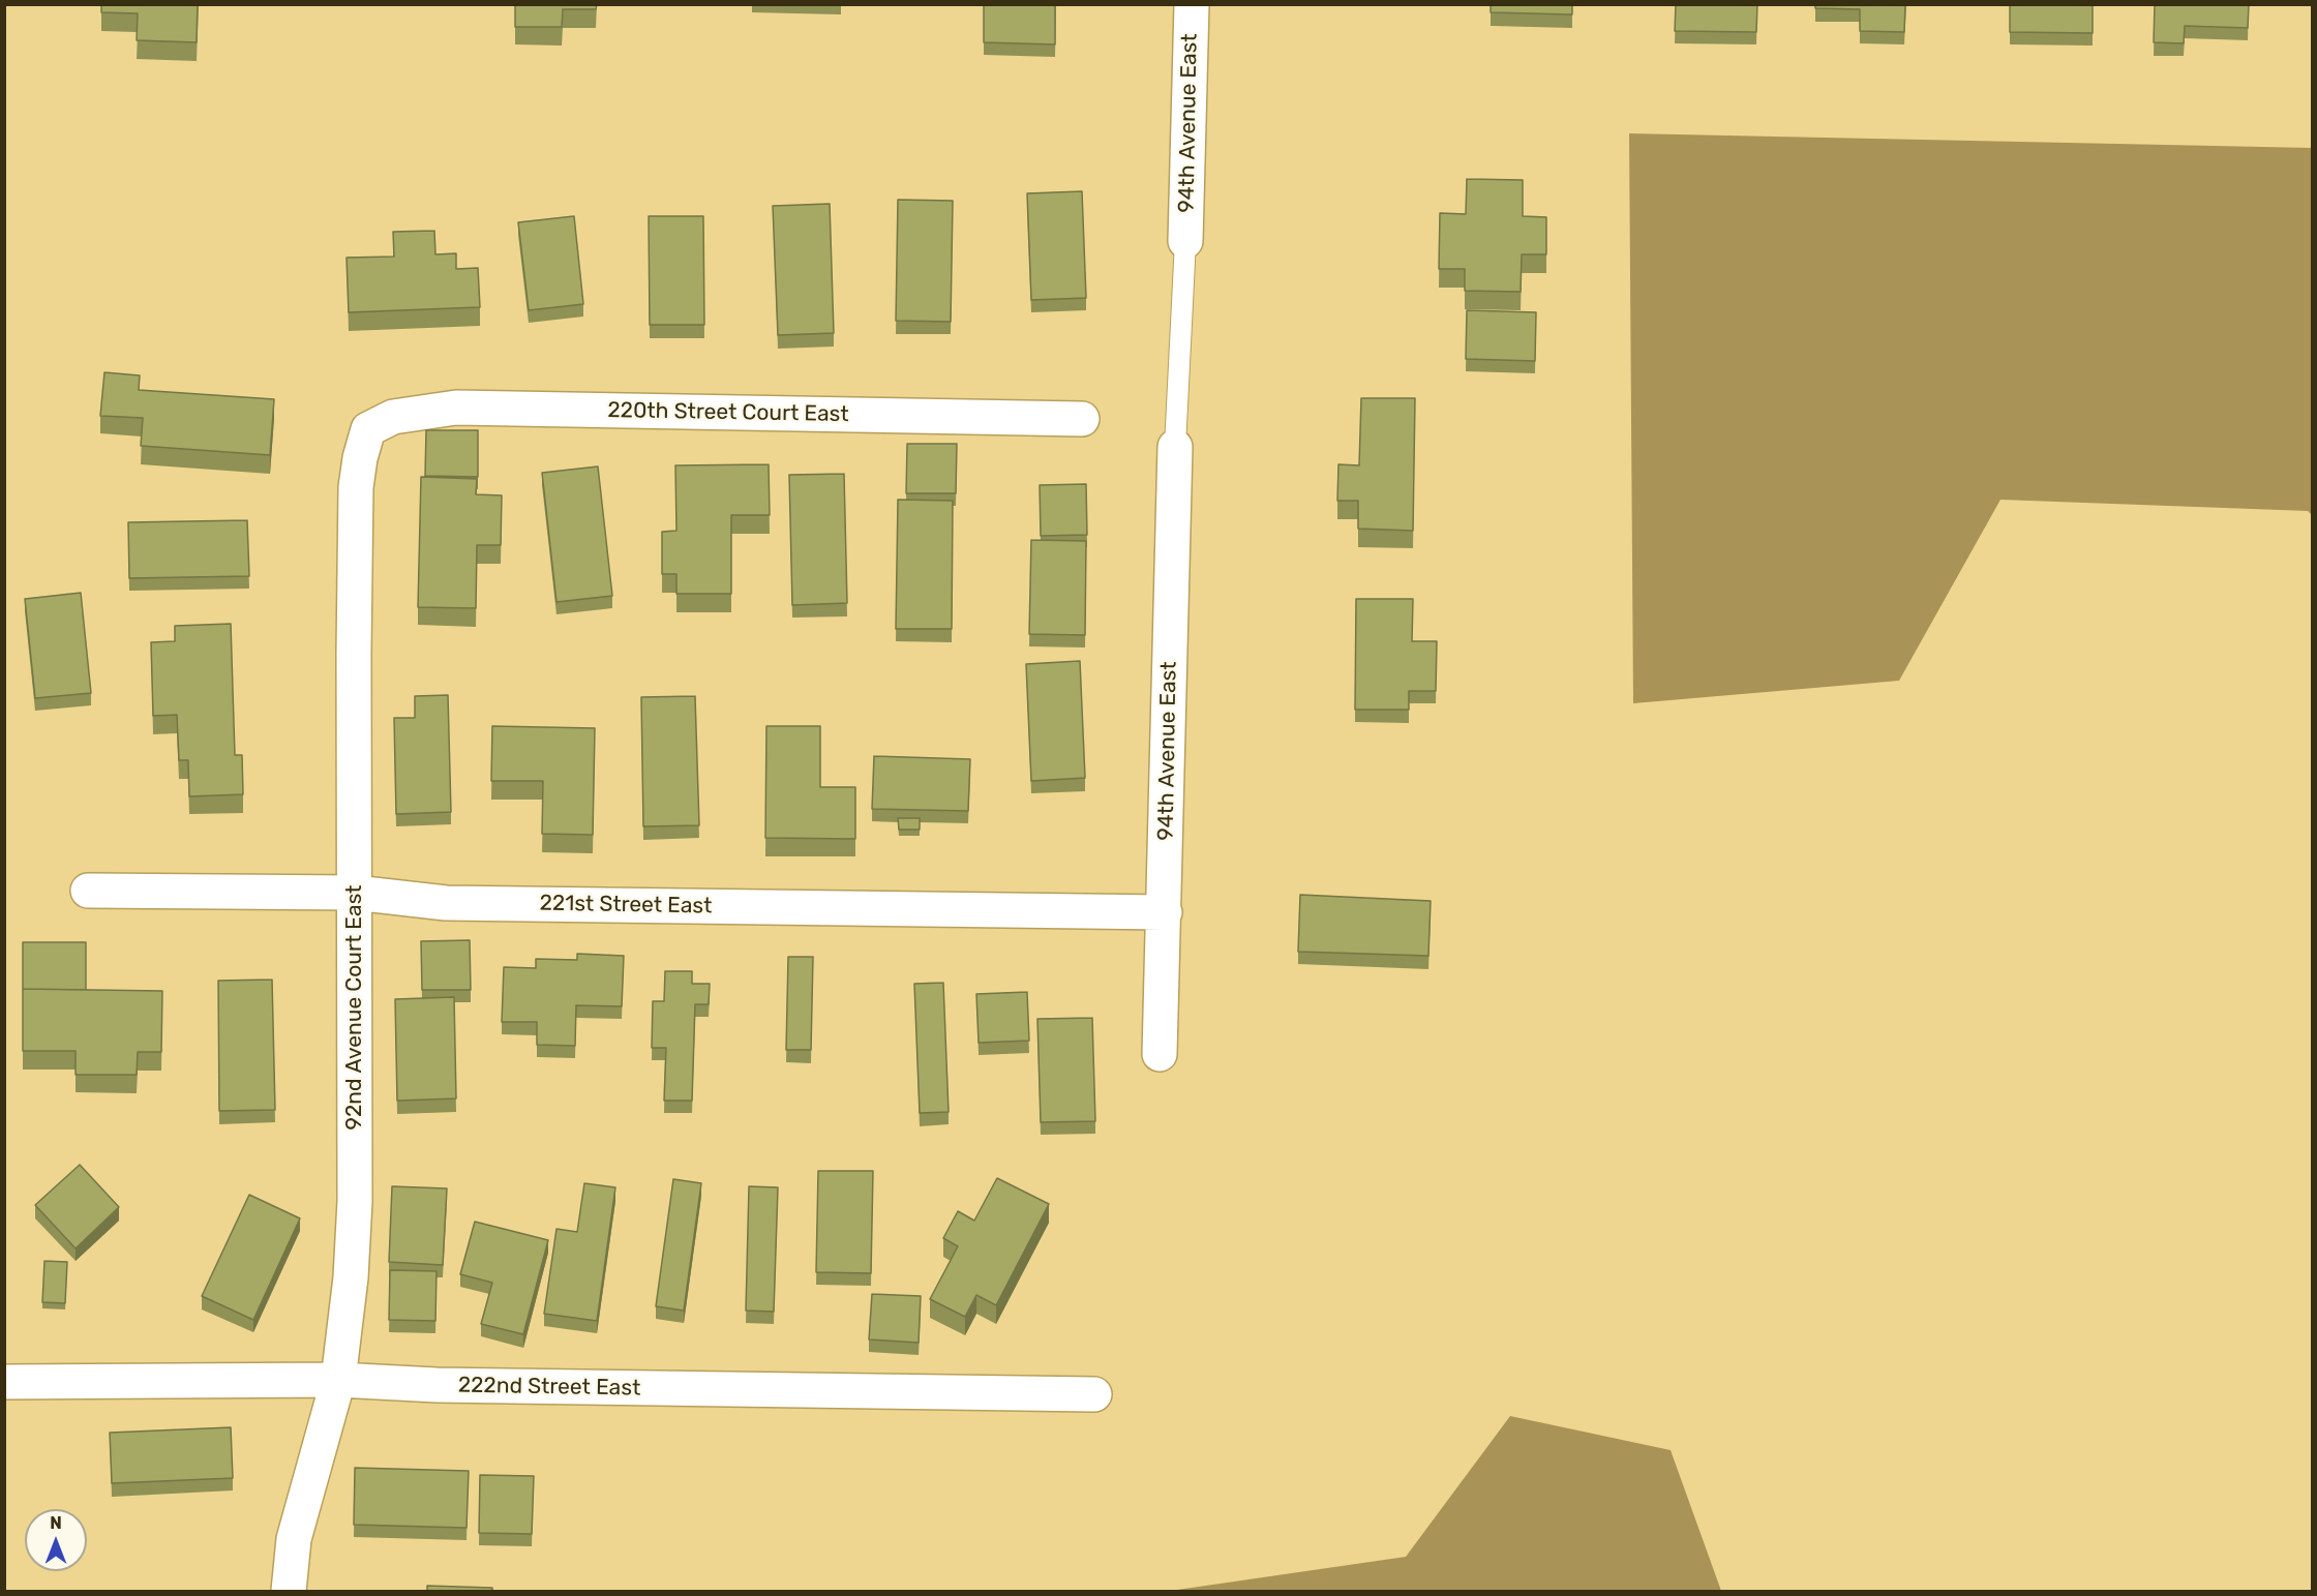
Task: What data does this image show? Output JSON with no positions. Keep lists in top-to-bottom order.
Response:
{
  "streets": {
    "street": [
      "94th Avenue East",
      "220th Street Court East",
      "221st Street East",
      "92nd Avenue Court East",
      "222nd Street East"
    ]
  },
  "crossings": [
    ["94th Avenue East", "221st Street East"],
    ["220th Street Court East", "92nd Avenue Court East"],
    ["221st Street East", "92nd Avenue Court East"],
    ["92nd Avenue Court East", "222nd Street East"]
  ],
  "north": "top"
}
